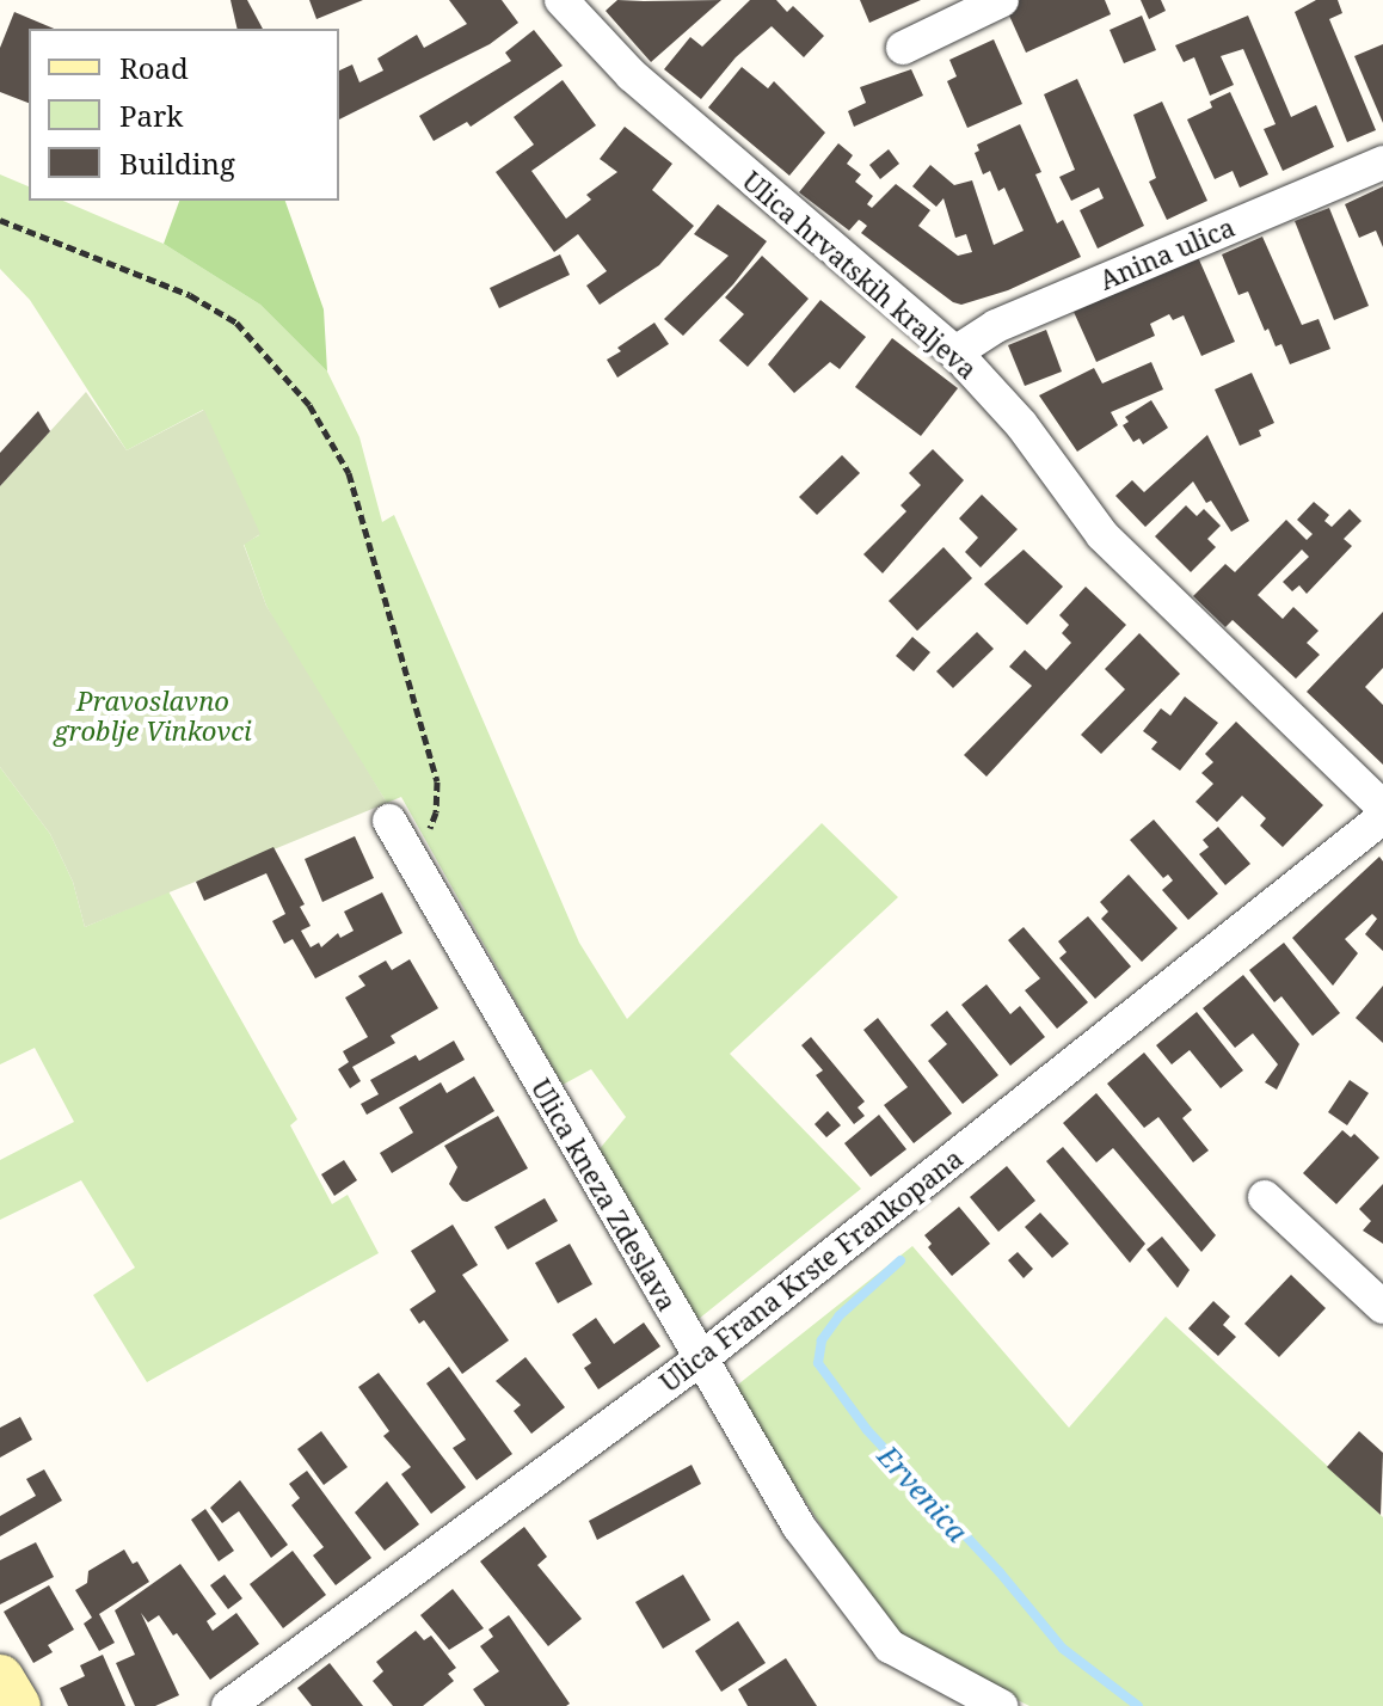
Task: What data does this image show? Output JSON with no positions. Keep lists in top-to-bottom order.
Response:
{
  "streets": {
    "street": [
      "Anina ulica",
      "Ulica hrvatskih kraljeva",
      "Ulica kneza Zdeslava",
      "Ulica Frana Krste Frankopana"
    ]
  },
  "crossings": [
    ["Anina ulica", "Ulica hrvatskih kraljeva"],
    ["Ulica kneza Zdeslava", "Ulica Frana Krste Frankopana"]
  ],
  "water": ["Ervenica"],
  "parks": ["Pravoslavno groblje Vinkovci"],
  "legend": ["Road", "Park", "Building"]
}
